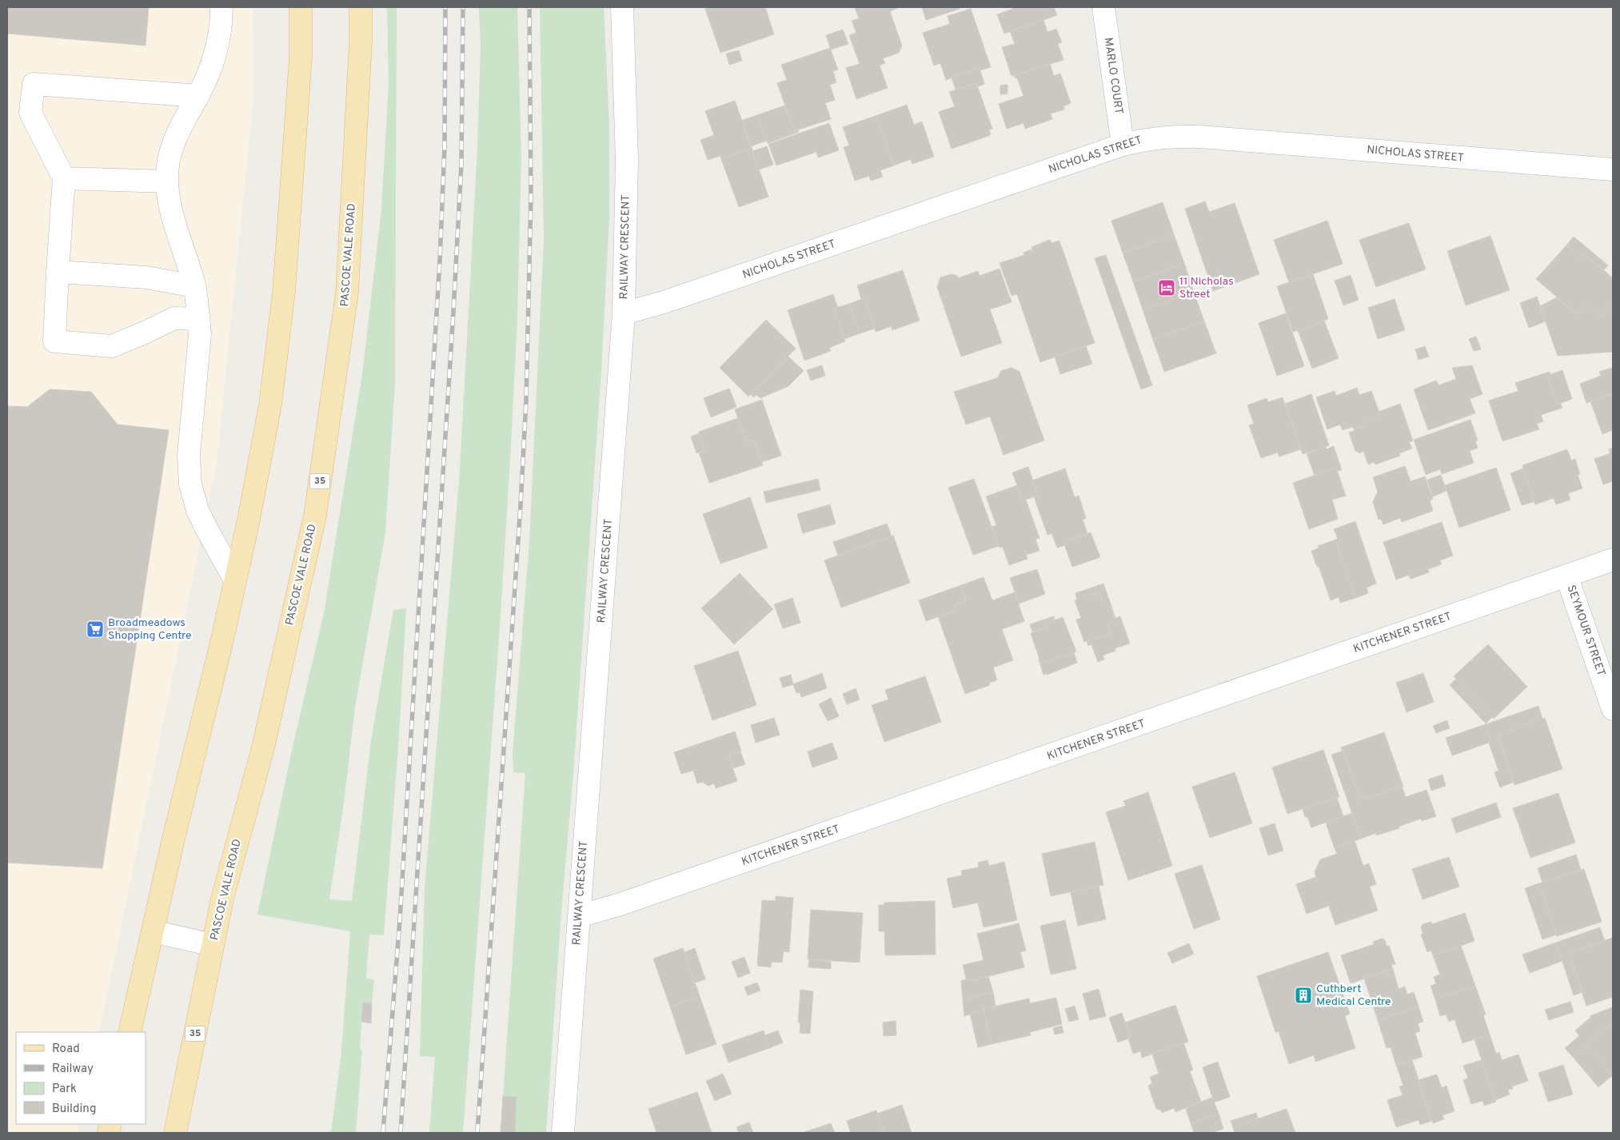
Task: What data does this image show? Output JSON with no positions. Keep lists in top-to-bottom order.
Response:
{
  "streets": {
    "main road": ["PASCOE VALE ROAD", "35"],
    "street": [
      "MARLO COURT",
      "NICHOLAS STREET",
      "RAILWAY CRESCENT",
      "SEYMOUR STREET",
      "KITCHENER STREET"
    ]
  },
  "crossings": [
    ["MARLO COURT", "NICHOLAS STREET"],
    ["NICHOLAS STREET", "RAILWAY CRESCENT"],
    ["RAILWAY CRESCENT", "KITCHENER STREET"],
    ["SEYMOUR STREET", "KITCHENER STREET"]
  ],
  "places": {
    "hotel": ["11 Nicholas Street"],
    "supermarket": ["Broadmeadows Shopping Centre"],
    "building": ["Cuthbert Medical Centre"]
  },
  "legend": [
    "Road",
    "Railway",
    "Park",
    "Building"
  ]
}
